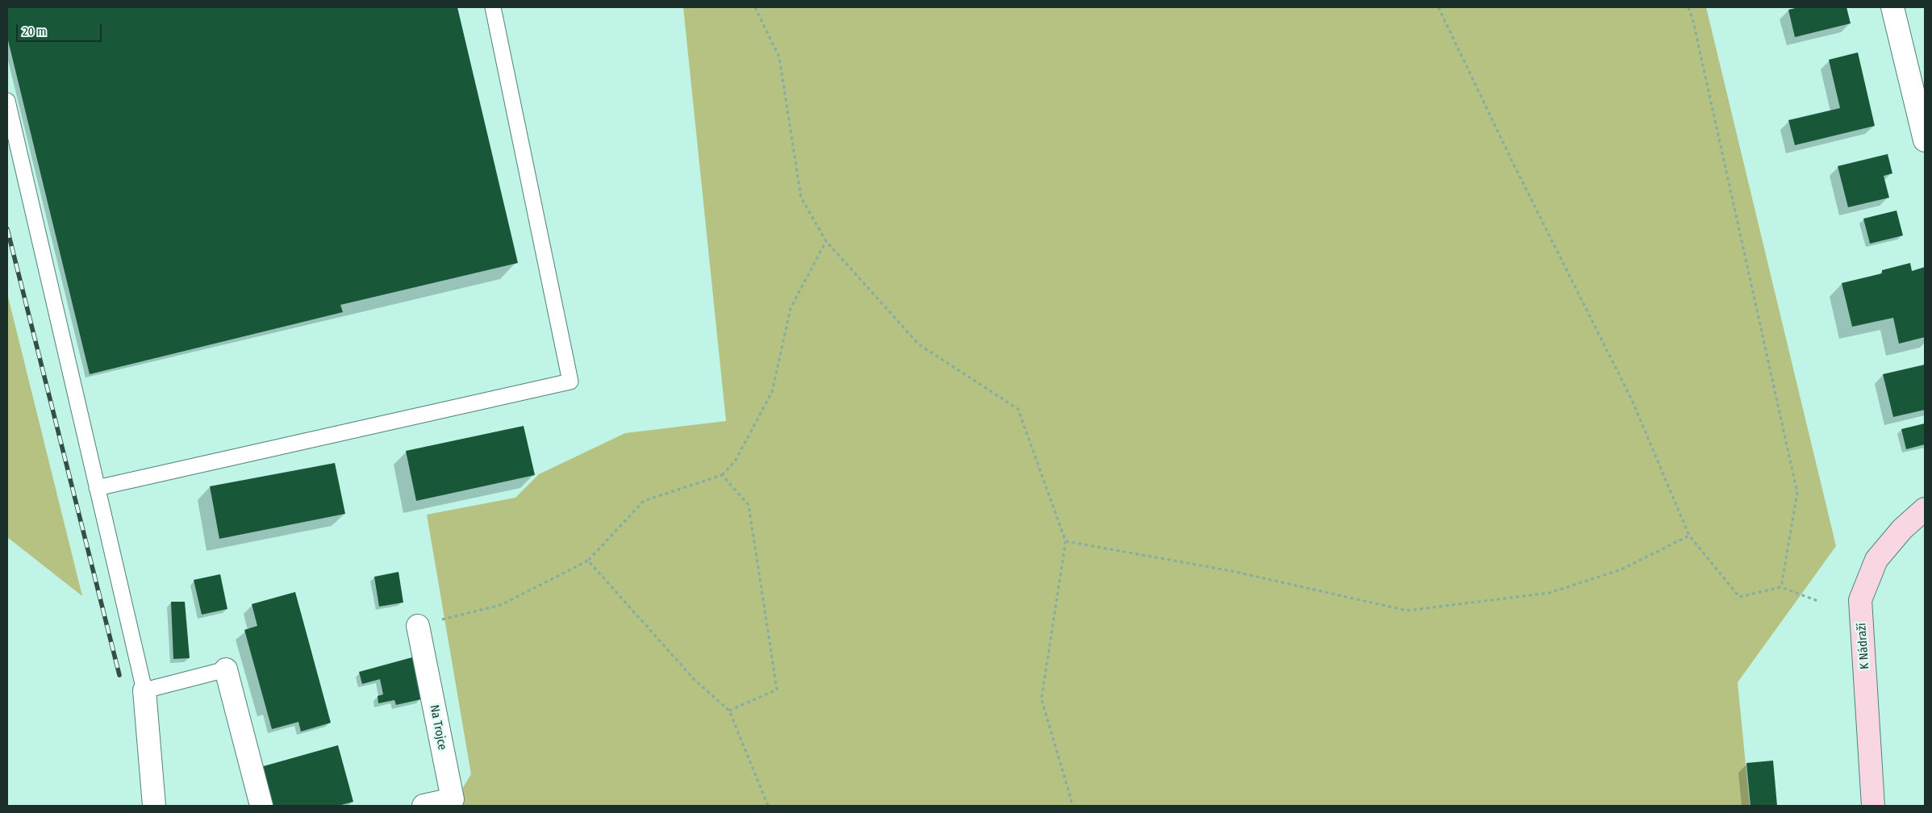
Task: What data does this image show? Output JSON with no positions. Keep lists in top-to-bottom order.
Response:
{
  "streets": {
    "main road": ["K Nádraží"],
    "street": ["Na Trojce"]
  },
  "scale_bar": "20 m"
}
